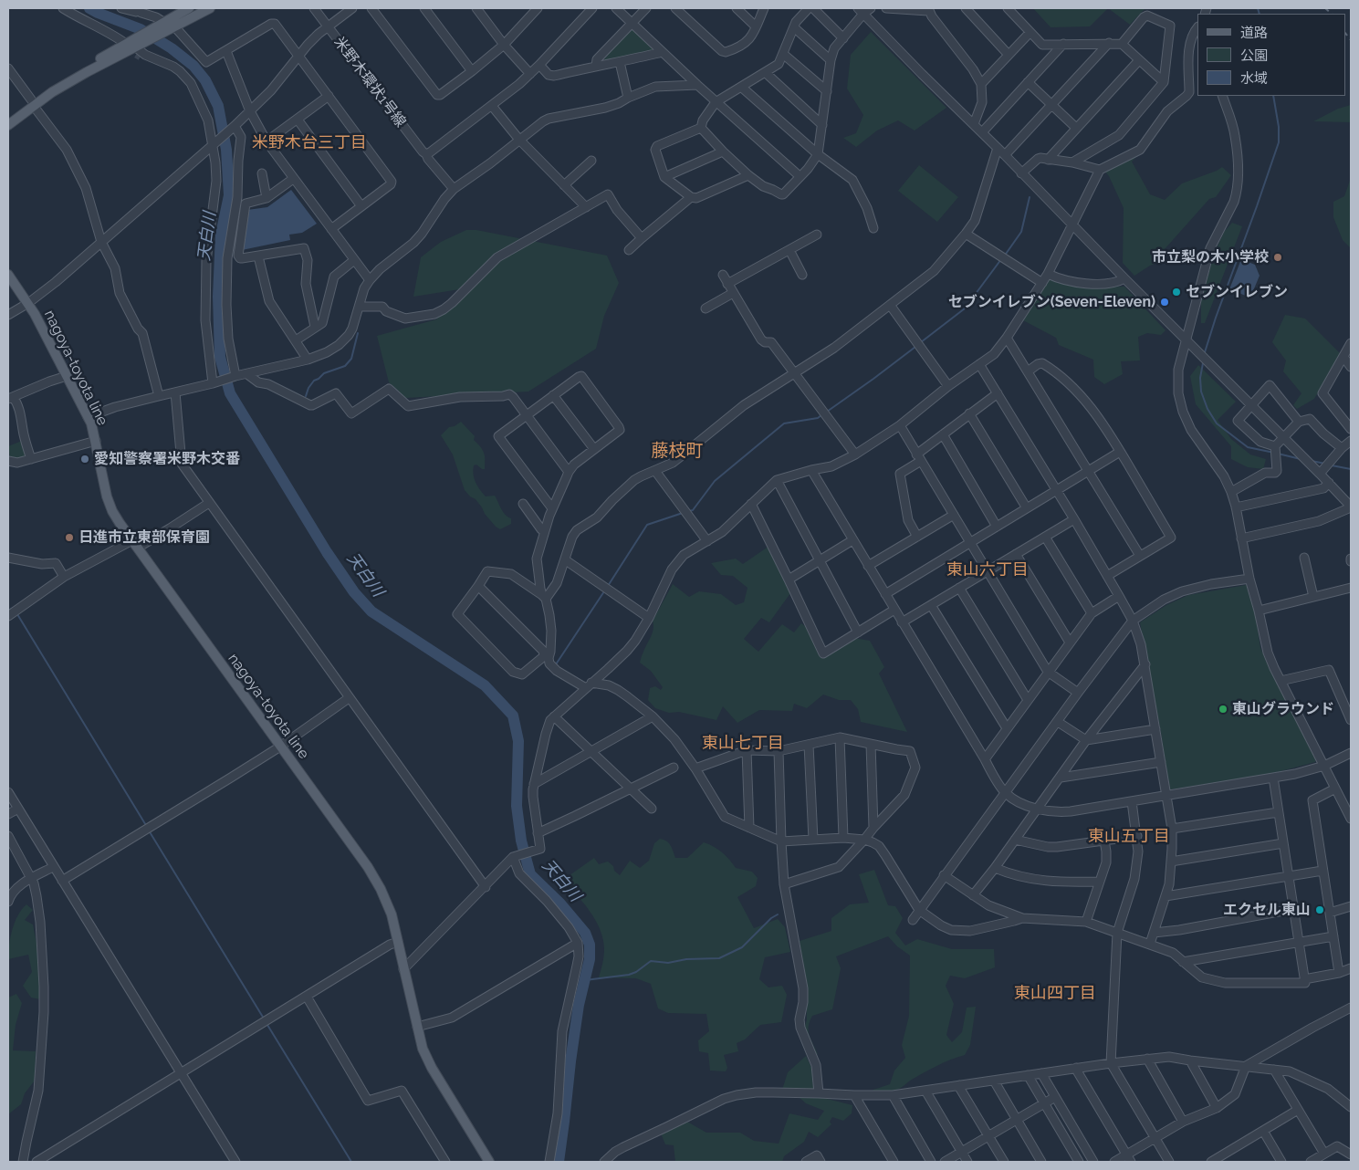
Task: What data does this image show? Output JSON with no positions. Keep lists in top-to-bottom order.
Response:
{
  "streets": {
    "main road": ["nagoya-toyota line"],
    "street": ["米野木環状1号線"]
  },
  "districts": [
    "米野木台三丁目",
    "藤枝町",
    "東山六丁目",
    "東山七丁目",
    "東山五丁目",
    "東山四丁目"
  ],
  "water": ["天白川"],
  "places": [
    "市立梨の木小学校",
    "セブンイレブン",
    "セブンイレブン(Seven-Eleven)",
    "愛知警察署米野木交番",
    "日進市立東部保育園",
    "東山グラウンド",
    "エクセル東山"
  ],
  "legend": ["道路", "公園", "水域"]
}
